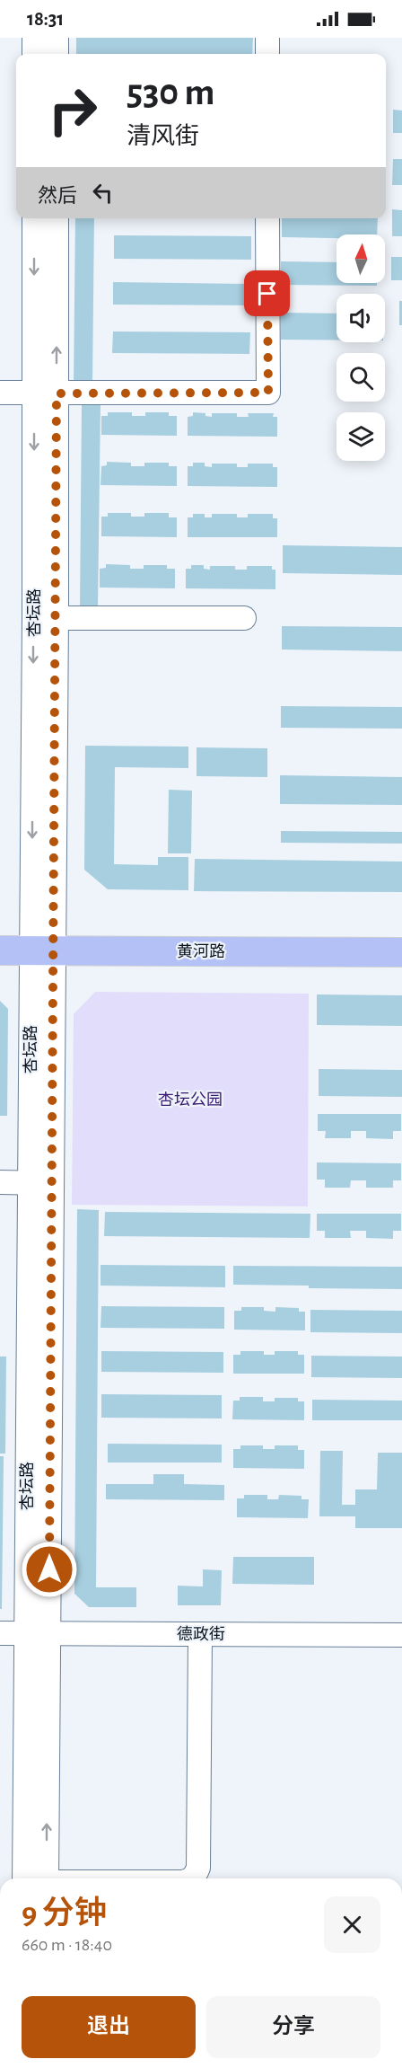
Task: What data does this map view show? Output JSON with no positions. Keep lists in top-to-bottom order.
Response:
{
  "streets": {
    "main road": ["黄河路"],
    "street": ["杏坛路", "德政街"]
  },
  "crossings": [
    ["杏坛路", "黄河路"],
    ["杏坛路", "德政街"]
  ],
  "parks": ["杏坛公园"],
  "north": "top",
  "page": {
    "status": "18:31",
    "turn": ["530 m", "清风街"],
    "then": "然后",
    "heading": ["9 分钟", "660 m · 18:40"],
    "buttons": ["退出", "分享"]
  }
}
